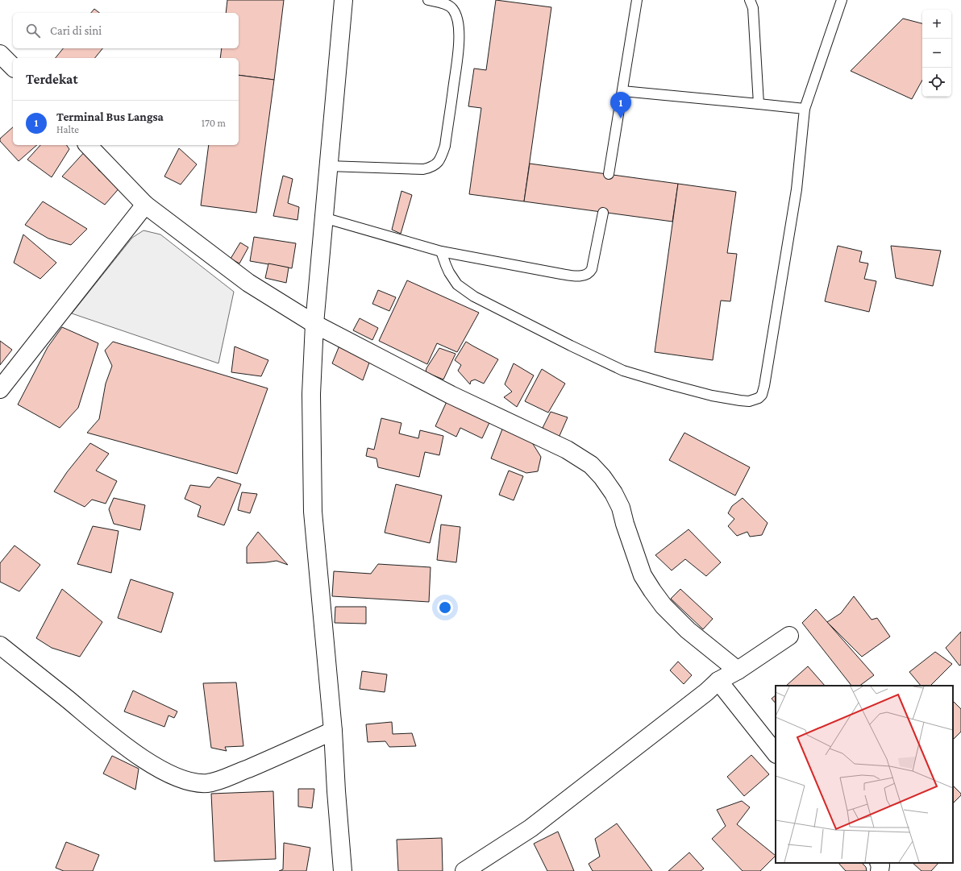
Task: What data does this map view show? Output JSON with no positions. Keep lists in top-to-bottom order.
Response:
{
  "page": {
    "map_buttons": ["+", "−"],
    "search": "Cari di sini",
    "heading": "Terdekat",
    "pins": "1",
    "list": [
      {
        "mark": "1",
        "name": "Terminal Bus Langsa",
        "note": "Halte",
        "value": "170 m"
      }
    ]
  }
}
